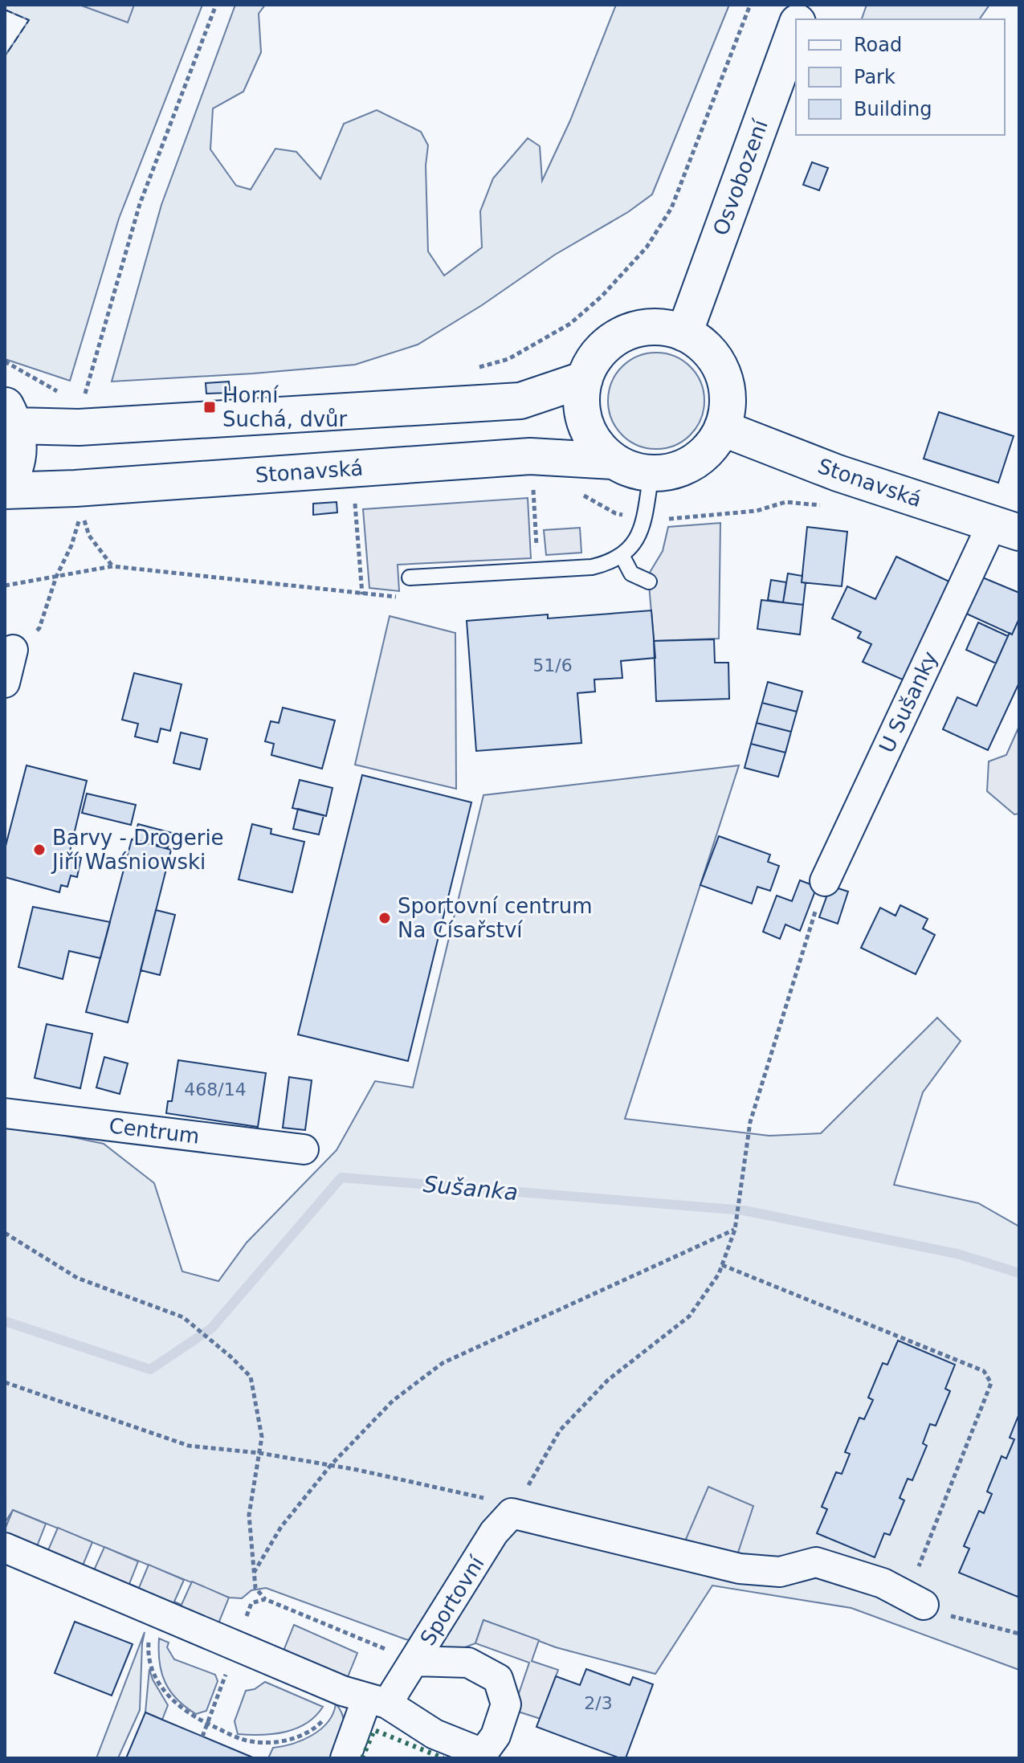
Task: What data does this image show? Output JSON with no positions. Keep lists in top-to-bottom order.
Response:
{
  "streets": {
    "main road": ["Osvobození", "Stonavská"],
    "street": ["U Sušanky", "Centrum", "Sportovní"]
  },
  "crossings": [
    ["Osvobození", "Stonavská"],
    ["Stonavská", "U Sušanky"]
  ],
  "water": ["Sušanka"],
  "places": {
    "transit": ["Horní Suchá, dvůr"],
    "other": ["Barvy - Drogerie Jiří Waśniowski", "Sportovní centrum Na Císařství"]
  },
  "house_numbers": ["51/6", "468/14", "2/3"],
  "legend": ["Road", "Park", "Building"]
}
